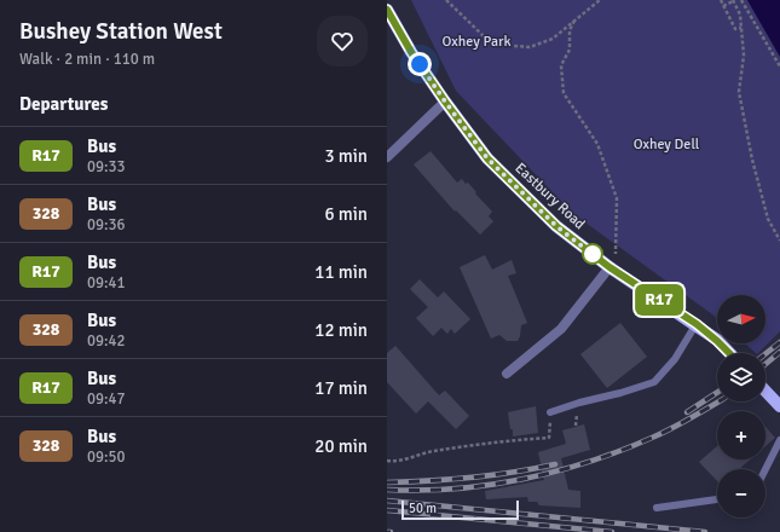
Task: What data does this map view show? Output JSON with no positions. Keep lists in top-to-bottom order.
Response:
{
  "streets": {
    "main road": ["Eastbury Road"]
  },
  "parks": ["Oxhey Park", "Oxhey Dell"],
  "lines": ["bus line R17"],
  "scale_bar": "50 m",
  "north": "right",
  "page": {
    "heading": [
      ["Bushey Station West", "Walk · 2 min · 110 m"],
      "Departures"
    ],
    "on_map": "R17",
    "list": [
      {
        "mark": "R17",
        "name": "Bus",
        "note": "09:33",
        "value": "3 min"
      },
      {
        "mark": "328",
        "name": "Bus",
        "note": "09:36",
        "value": "6 min"
      },
      {
        "mark": "R17",
        "name": "Bus",
        "note": "09:41",
        "value": "11 min"
      },
      {
        "mark": "328",
        "name": "Bus",
        "note": "09:42",
        "value": "12 min"
      },
      {
        "mark": "R17",
        "name": "Bus",
        "note": "09:47",
        "value": "17 min"
      },
      {
        "mark": "328",
        "name": "Bus",
        "note": "09:50",
        "value": "20 min"
      }
    ],
    "map_buttons": ["+", "−"],
    "scale": "50 m"
  }
}
